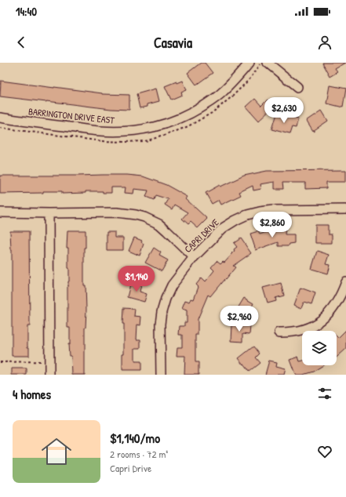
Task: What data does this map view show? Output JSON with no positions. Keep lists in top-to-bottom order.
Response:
{
  "streets": {
    "street": ["BARRINGTON DRIVE EAST", "CAPRI DRIVE"]
  },
  "page": {
    "status": "14:40",
    "header": "Casavia",
    "price": [
      "$2,630",
      "$2,860",
      "$1,140",
      "$2,960"
    ],
    "heading": "4 homes",
    "list": [
      {
        "name": "$1,140/mo",
        "note": "2 rooms · 72 m² · Capri Drive"
      }
    ]
  }
}
